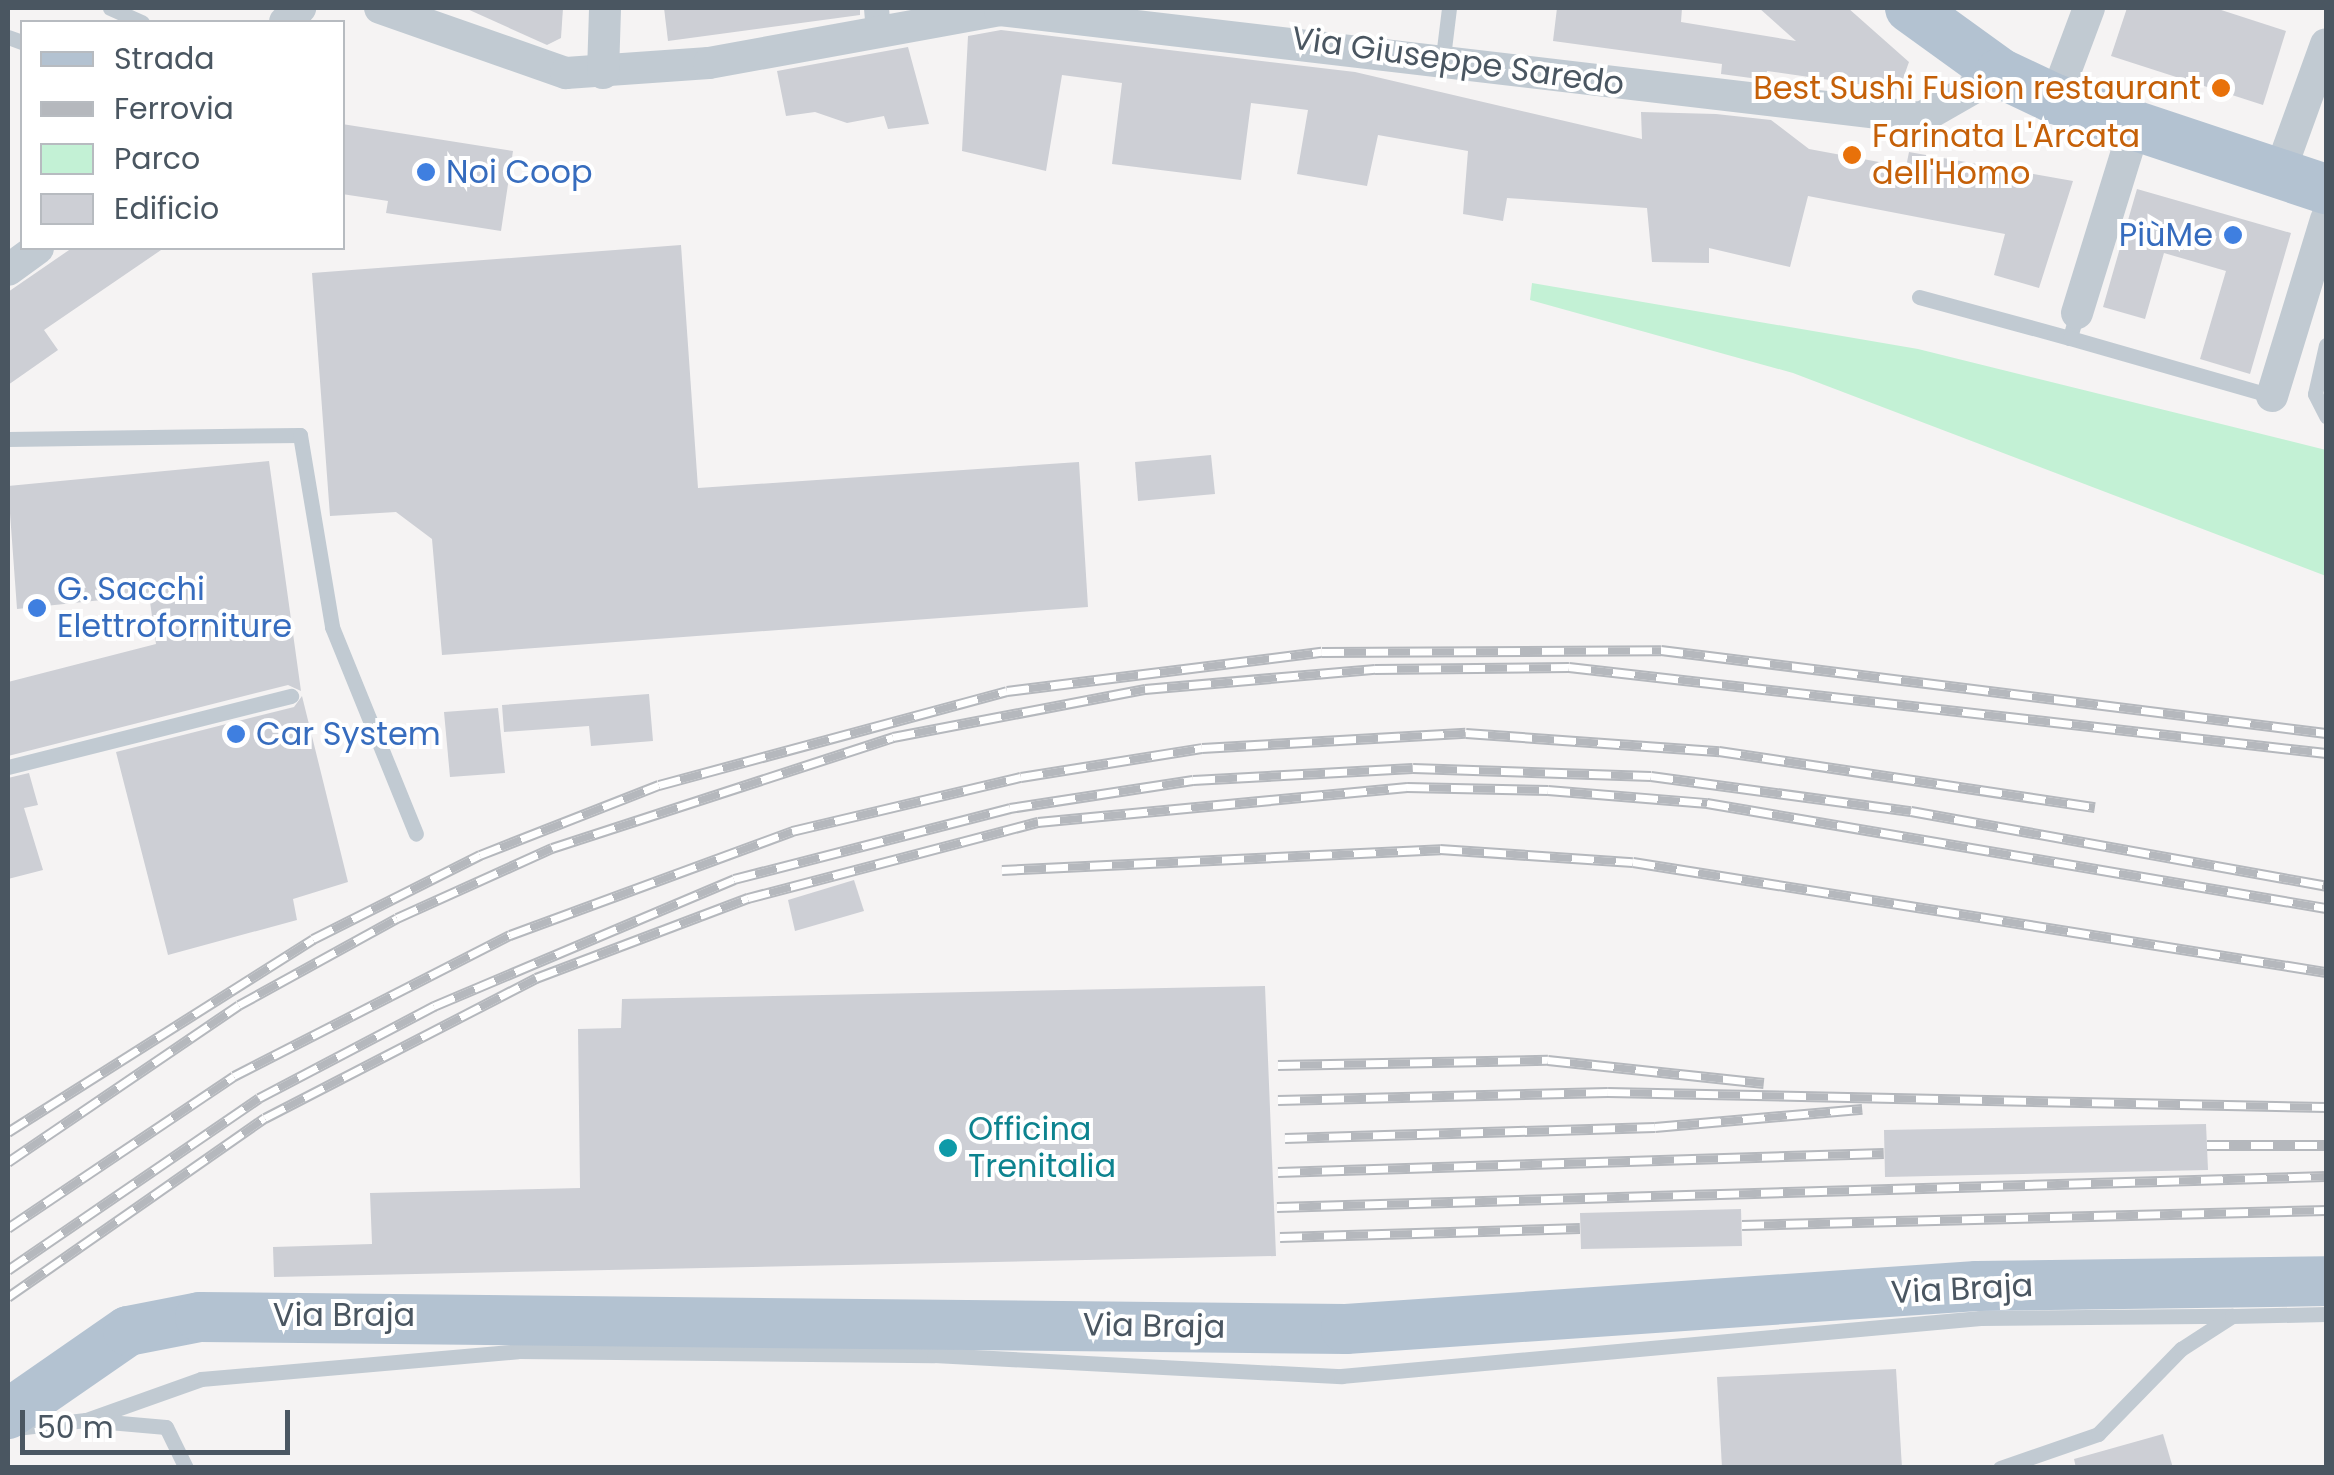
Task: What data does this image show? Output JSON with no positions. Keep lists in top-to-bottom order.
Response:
{
  "streets": {
    "main road": ["Via Braja"],
    "street": ["Via Giuseppe Saredo"]
  },
  "places": [
    "Best Sushi Fusion restaurant",
    "Farinata L'Arcata dell'Homo",
    "Noi Coop",
    "PiùMe",
    "G. Sacchi Elettroforniture",
    "Car System",
    "Officina Trenitalia"
  ],
  "legend": [
    "Strada",
    "Ferrovia",
    "Parco",
    "Edificio"
  ],
  "scale_bar": "50 m"
}
